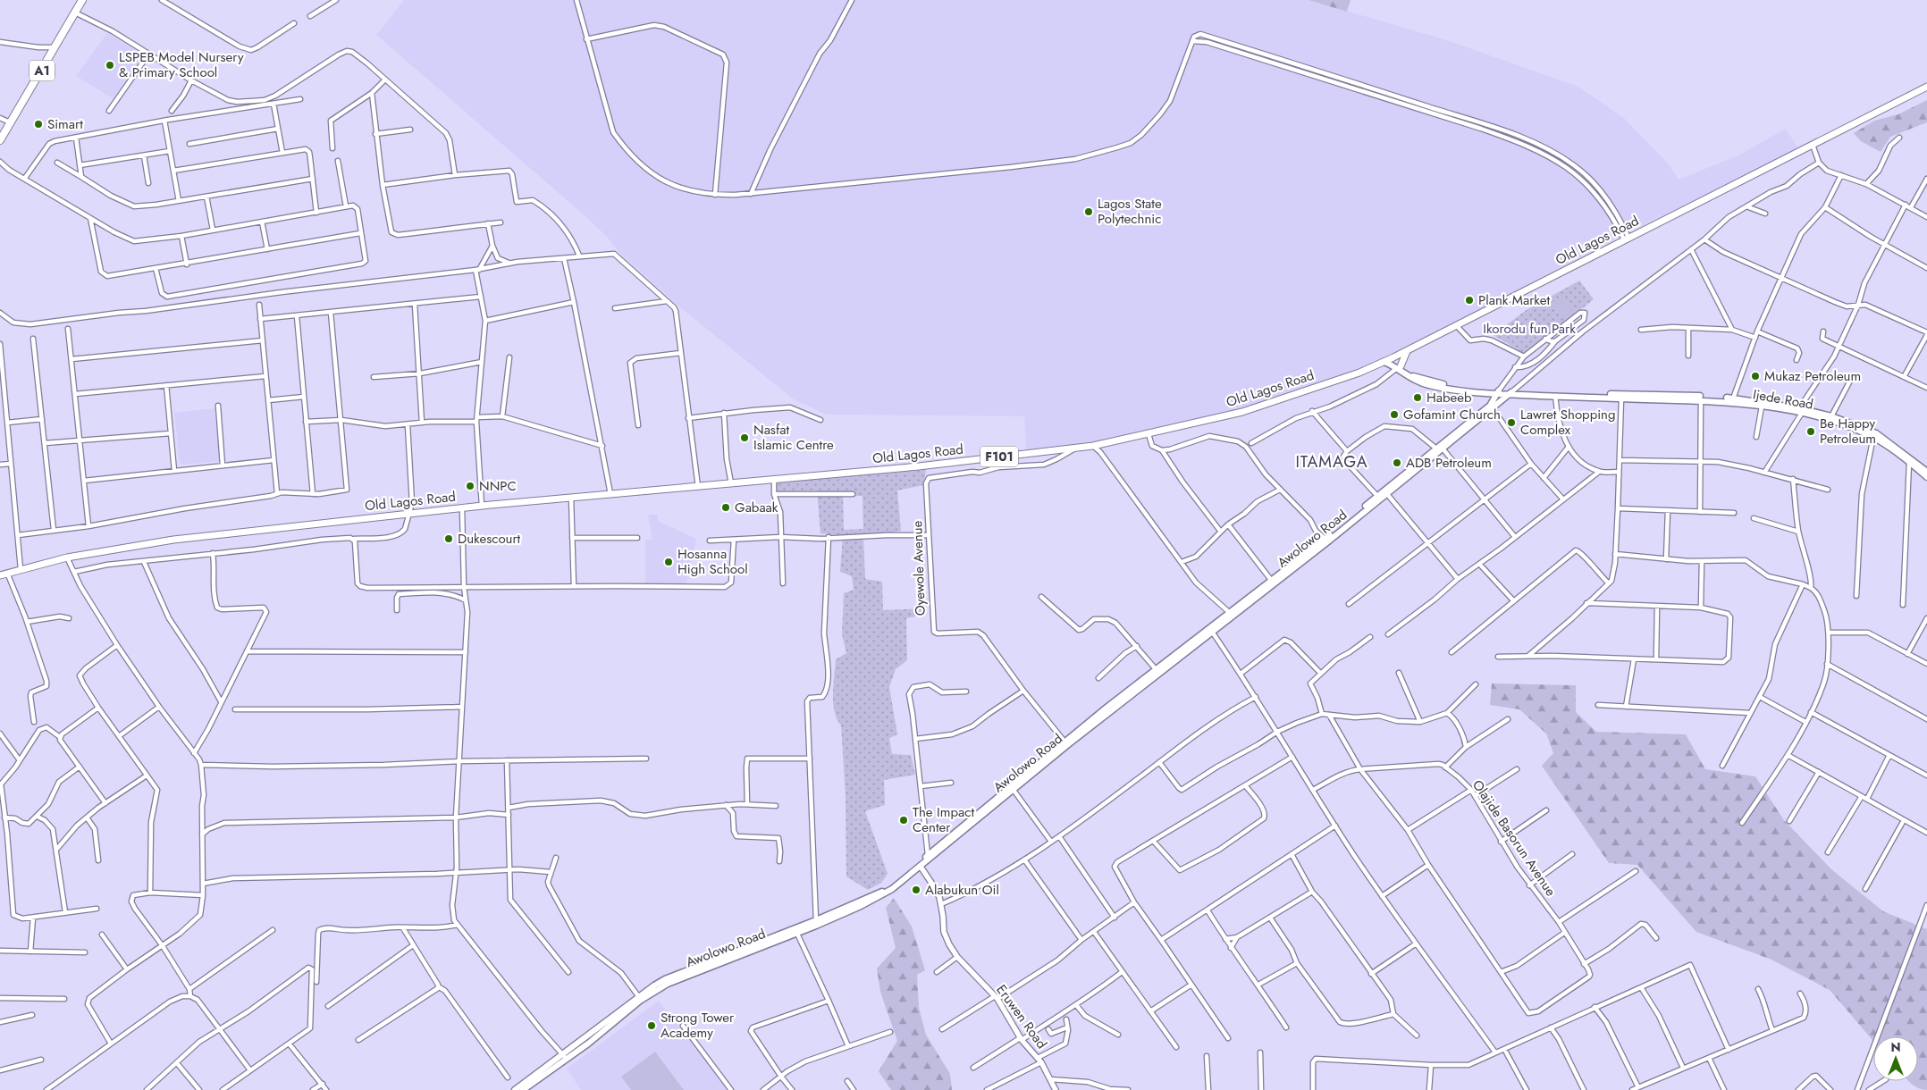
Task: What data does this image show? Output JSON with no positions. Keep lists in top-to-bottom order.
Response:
{
  "streets": {
    "highway": ["A1"],
    "main road": [
      "Old Lagos Road",
      "Ijede Road",
      "F101",
      "Awolowo Road"
    ],
    "street": ["Oyewole Avenue", "Olajide Basorun Avenue", "Eruwen Road"]
  },
  "crossings": [
    ["Old Lagos Road", "Oyewole Avenue"],
    ["Awolowo Road", "Oyewole Avenue"],
    ["Awolowo Road", "Eruwen Road"]
  ],
  "districts": ["ITAMAGA"],
  "parks": ["Ikorodu fun Park"],
  "places": [
    "LSPEB Model Nursery & Primary School",
    "Simart",
    "Lagos State Polytechnic",
    "Plank Market",
    "Mukaz Petroleum",
    "Habeeb",
    "Gofamint Church",
    "Lawret Shopping Complex",
    "Be Happy Petroleum",
    "Nasfat Islamic Centre",
    "ADB Petroleum",
    "NNPC",
    "Gabaak",
    "Dukescourt",
    "Hosanna High School",
    "The Impact Center",
    "Alabukun Oil",
    "Strong Tower Academy"
  ],
  "north": "top"
}
